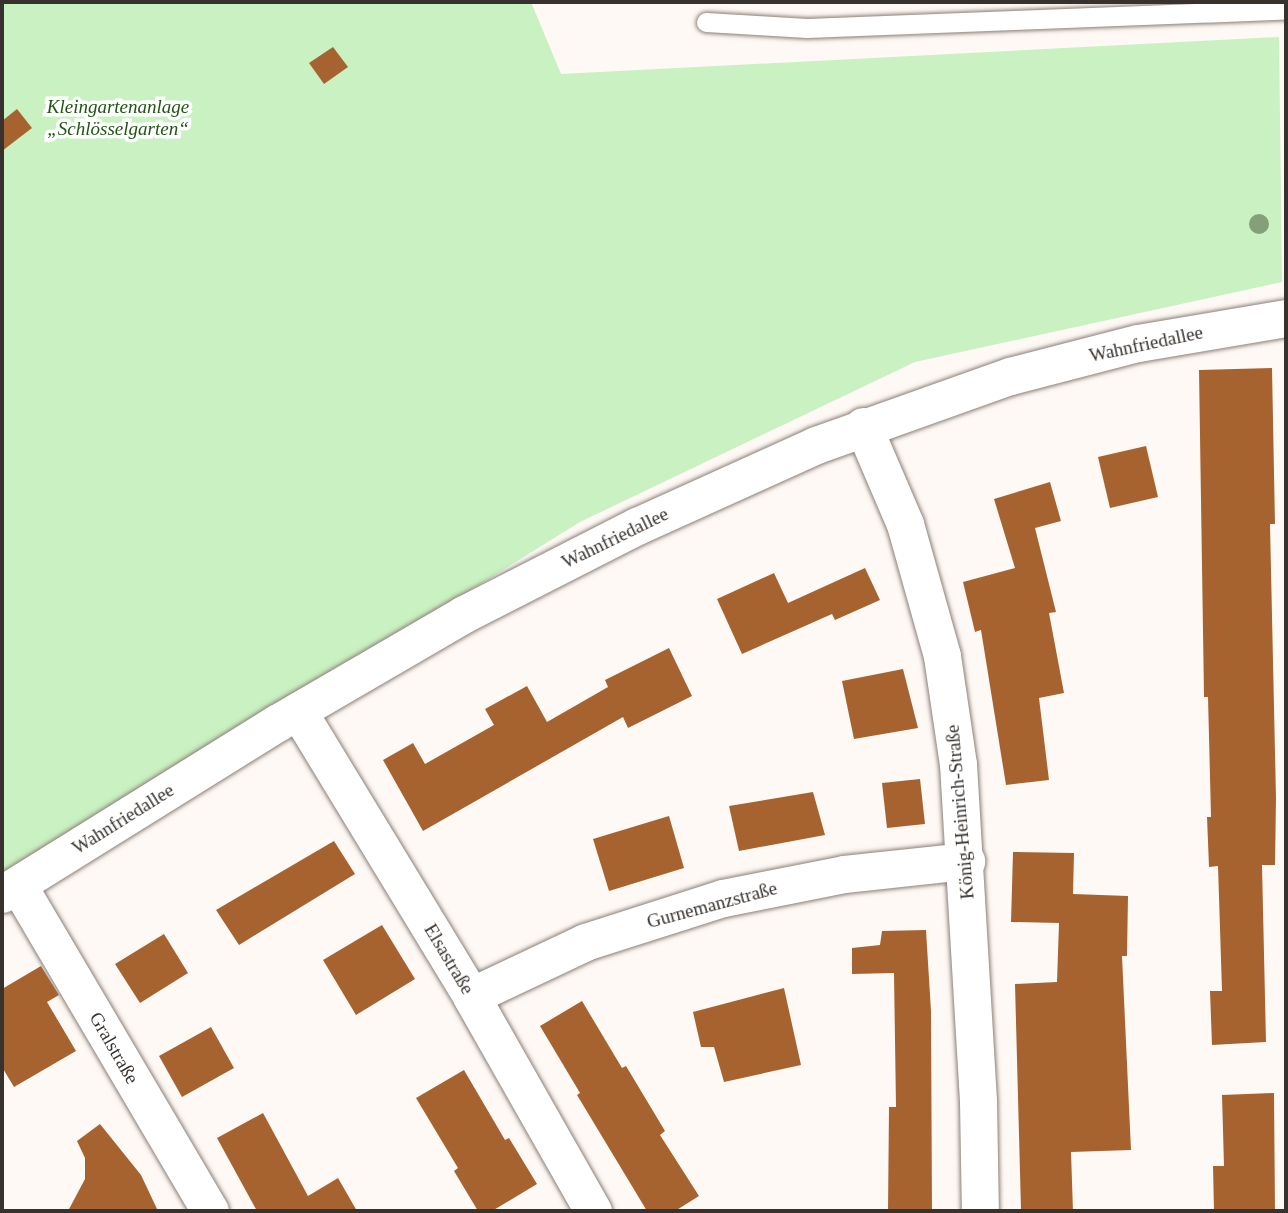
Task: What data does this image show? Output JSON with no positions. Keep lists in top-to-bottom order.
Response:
{
  "streets": {
    "street": [
      "Wahnfriedallee",
      "König-Heinrich-Straße",
      "Gurnemanzstraße",
      "Elsastraße",
      "Gralstraße"
    ]
  },
  "crossings": [
    ["Wahnfriedallee", "König-Heinrich-Straße"],
    ["Wahnfriedallee", "Elsastraße"],
    ["Wahnfriedallee", "Gralstraße"],
    ["König-Heinrich-Straße", "Gurnemanzstraße"],
    ["Gurnemanzstraße", "Elsastraße"]
  ],
  "parks": ["Kleingartenanlage „Schlösselgarten“"]
}
